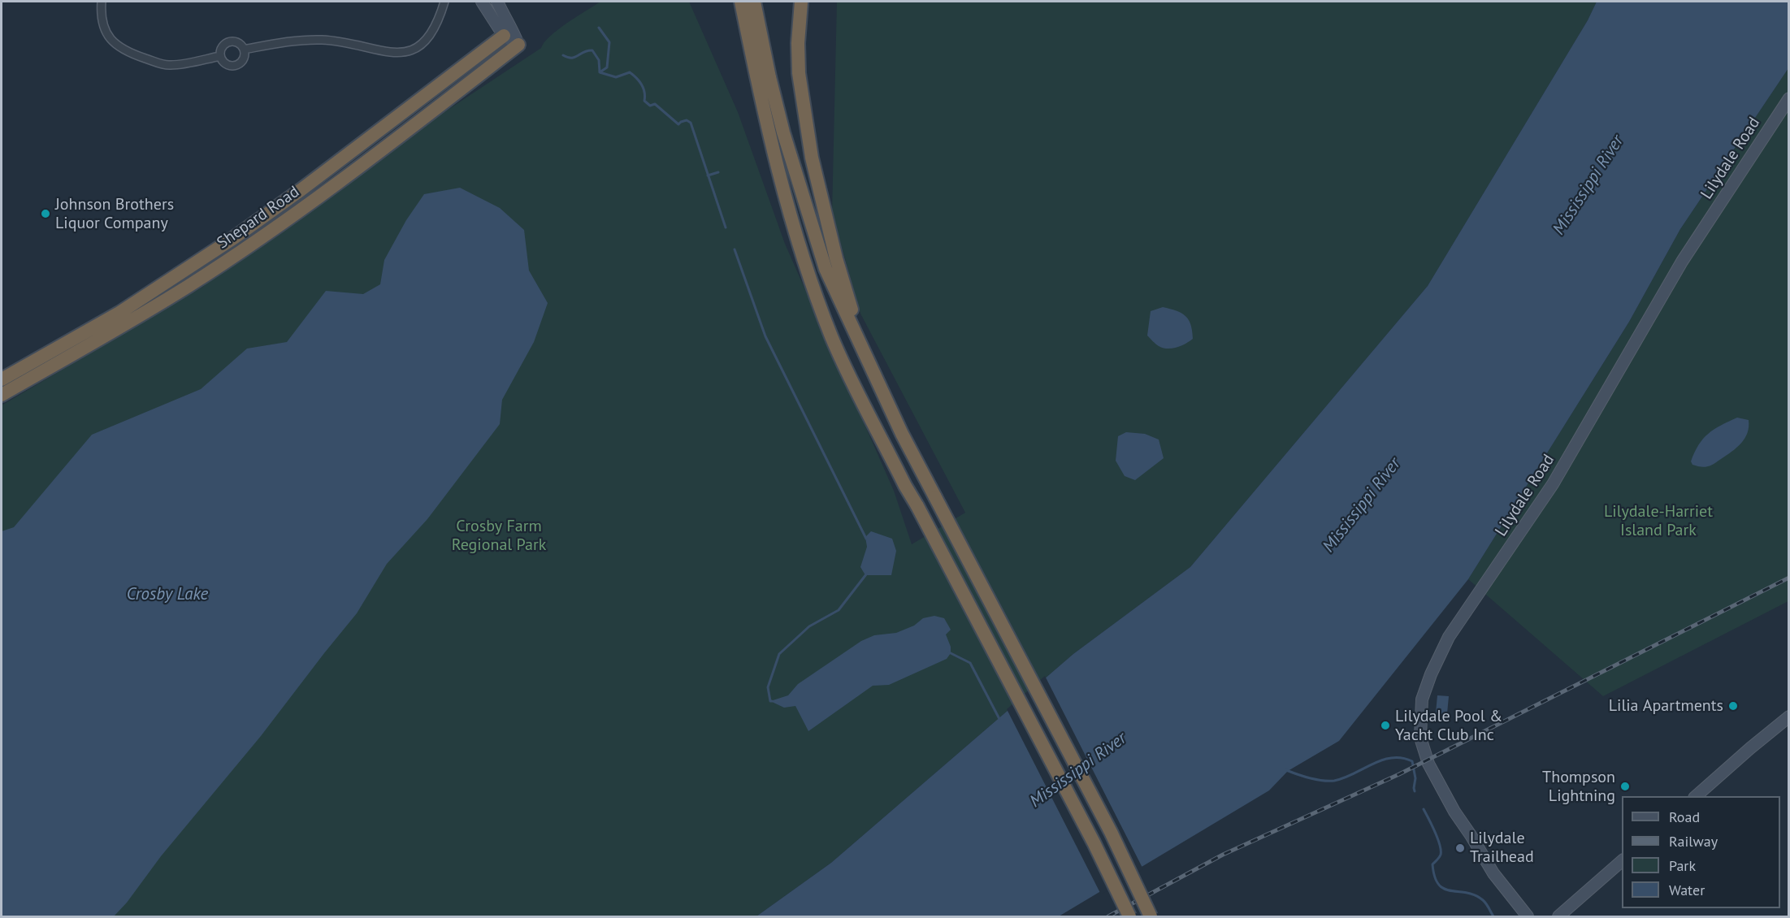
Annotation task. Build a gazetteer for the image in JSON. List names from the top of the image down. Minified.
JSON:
{"streets":{"highway":["Shepard Road"],"street":["Lilydale Road"]},"water":["Mississippi River","Crosby Lake"],"parks":["Lilydale-Harriet Island Park","Crosby Farm Regional Park"],"places":["Johnson Brothers Liquor Company","Lilia Apartments","Lilydale Pool & Yacht Club Inc","Thompson Lightning","Lilydale Trailhead"],"legend":["Road","Railway","Park","Water"]}
